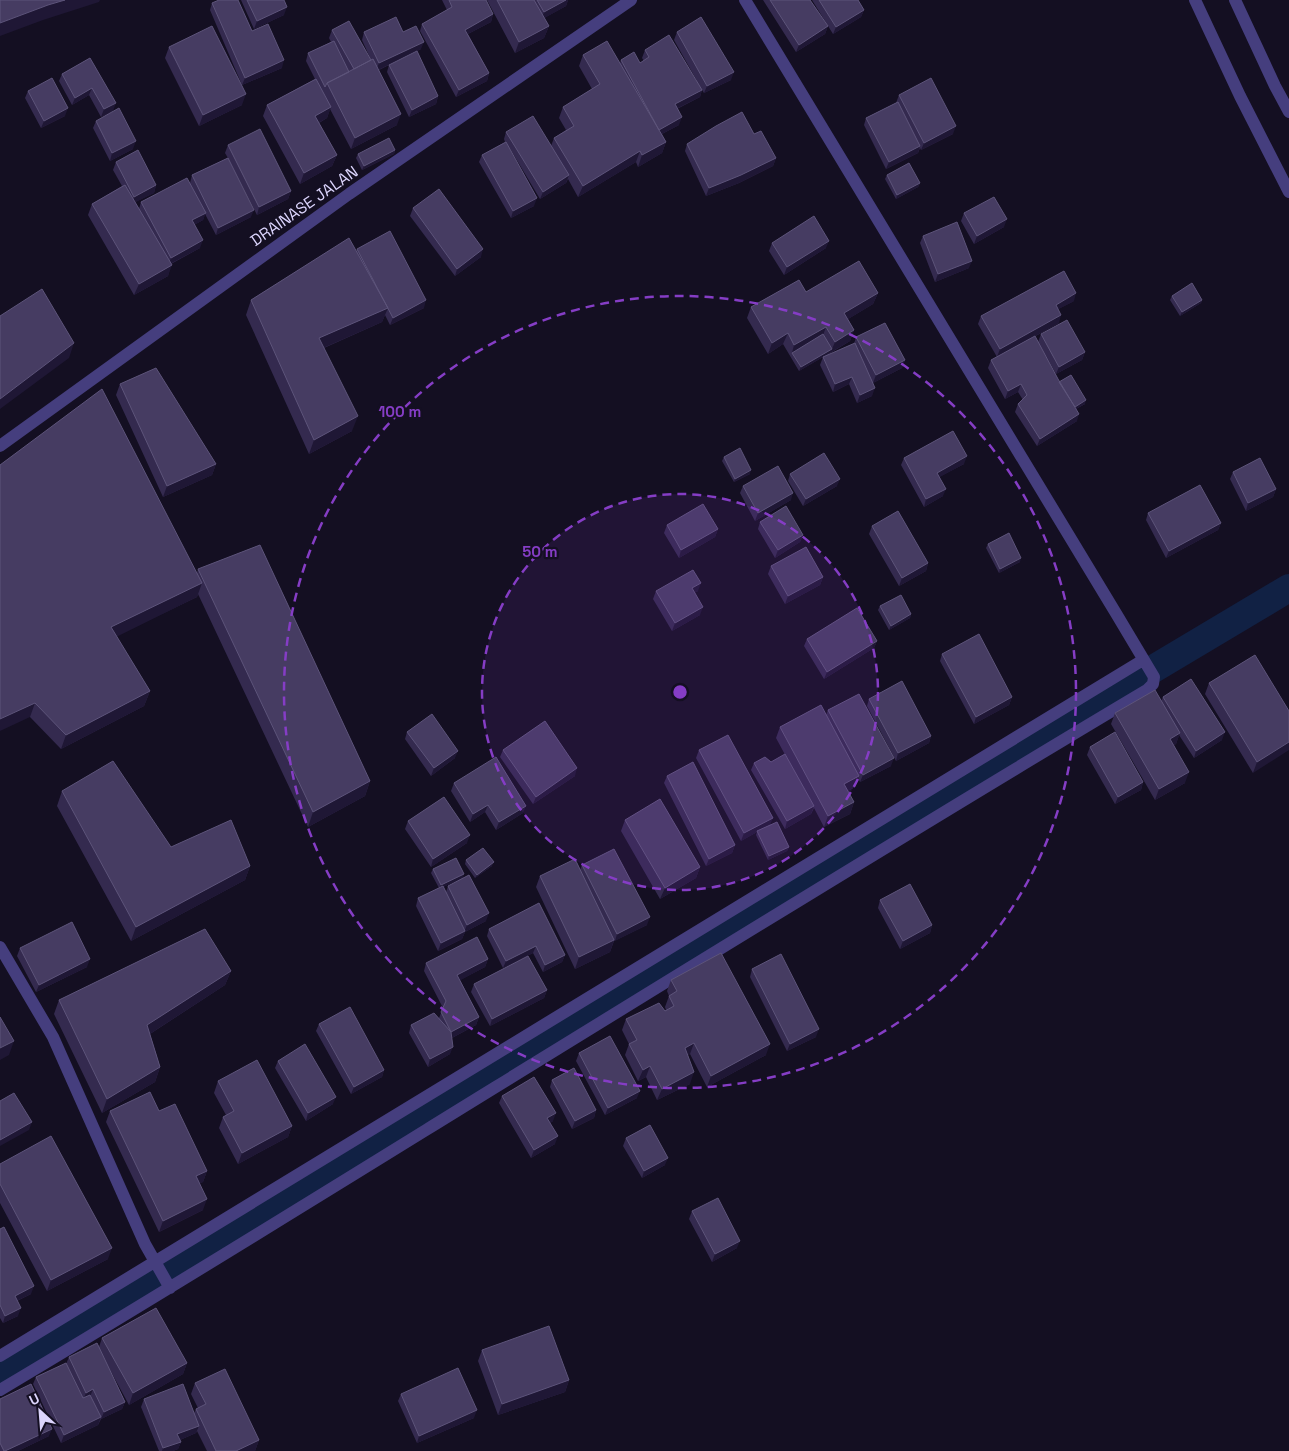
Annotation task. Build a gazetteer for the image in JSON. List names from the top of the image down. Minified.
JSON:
{"streets":{"street":["DRAINASE JALAN"]},"north":"top left","rings":["100 m","50 m"]}
